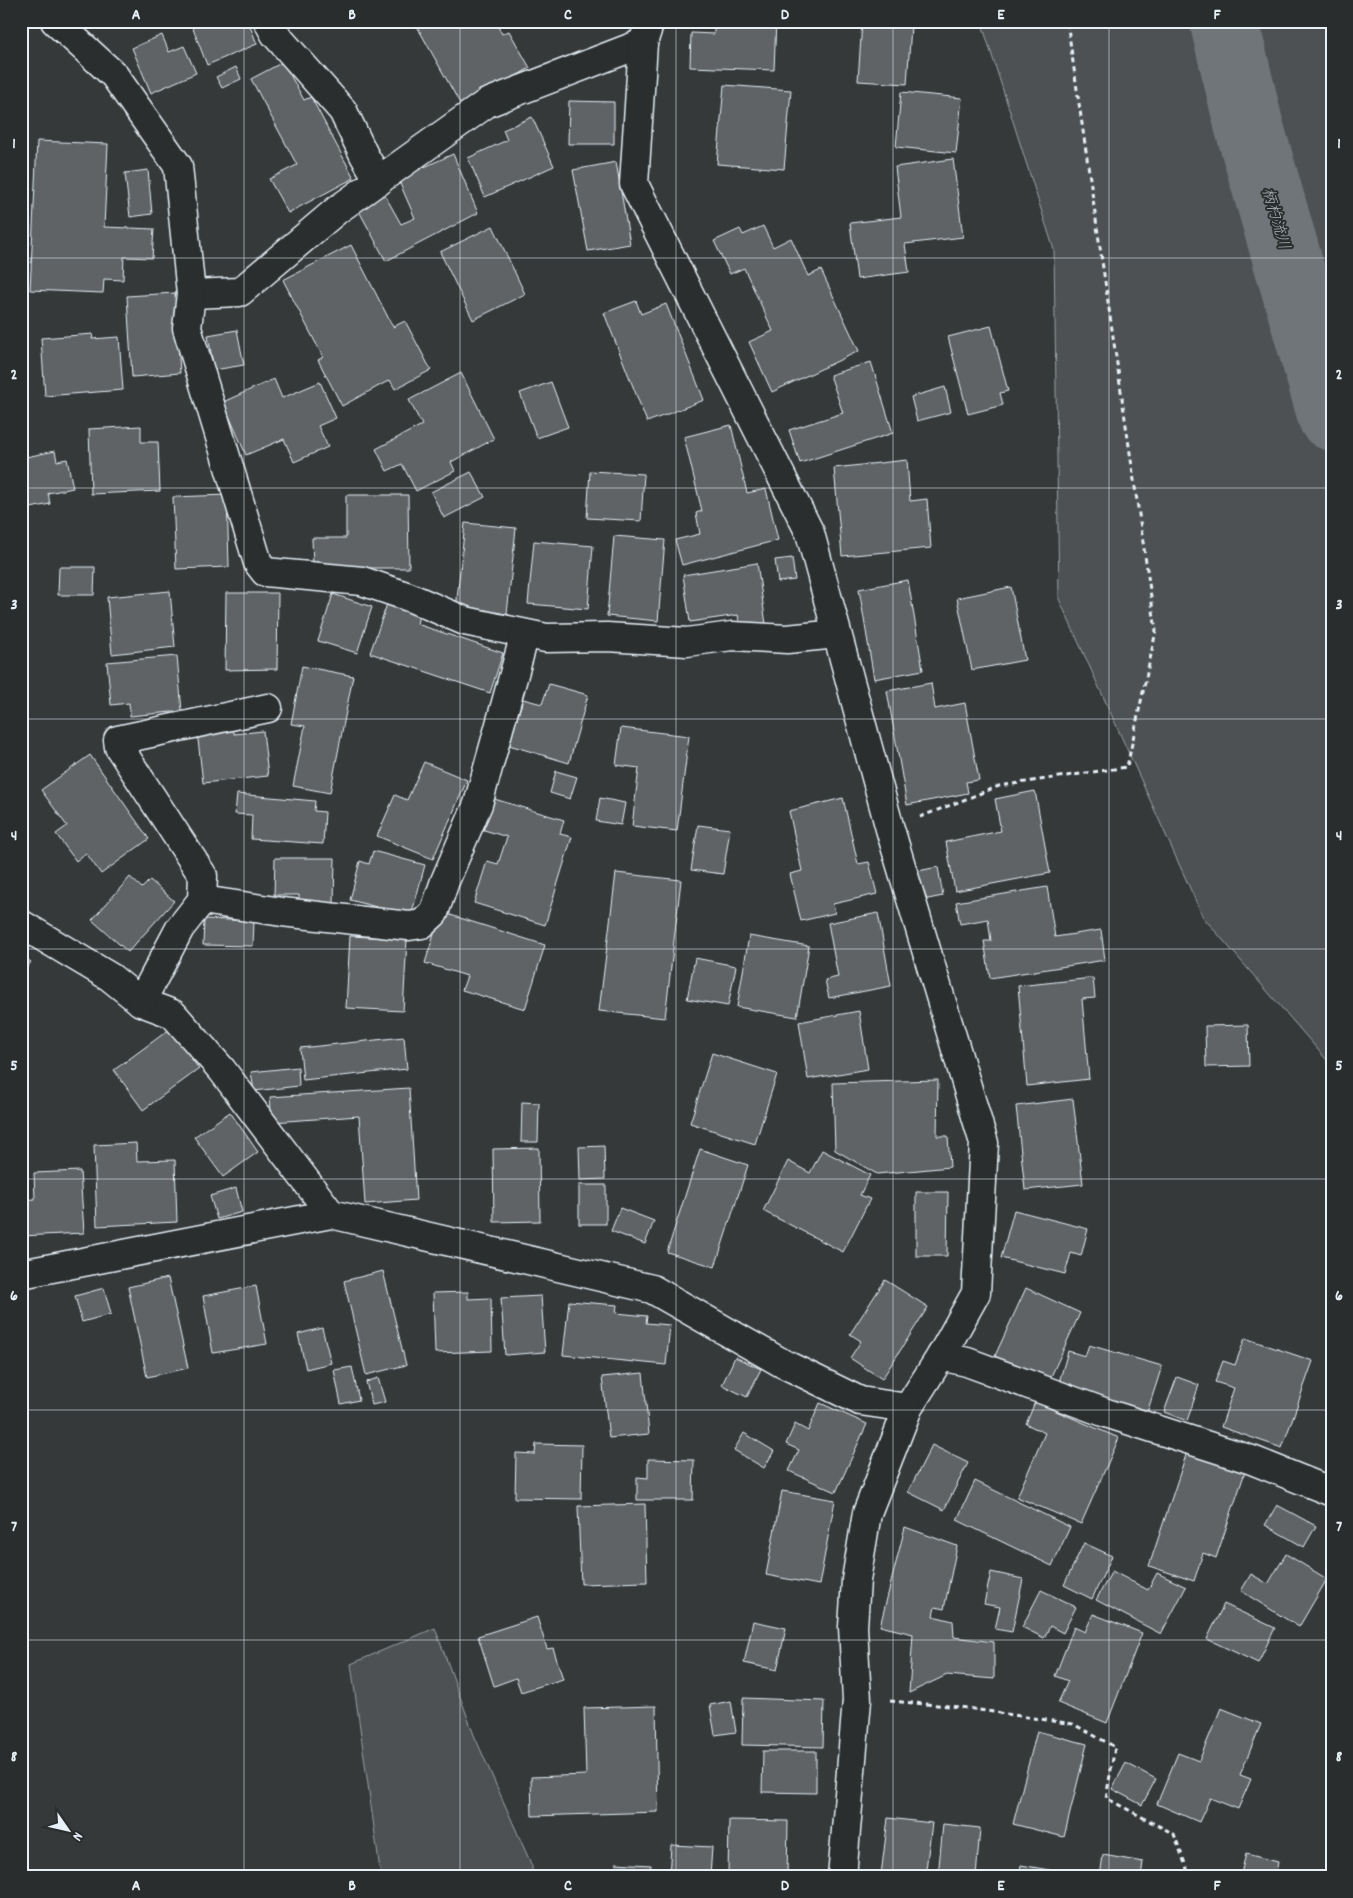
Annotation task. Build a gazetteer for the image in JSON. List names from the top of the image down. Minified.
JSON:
{"water":["柄杓流川"],"north":"bottom right","grid":{"columns":["A","B","C","D","E","F"],"rows":["1","2","3","4","5","6","7","8"]}}
